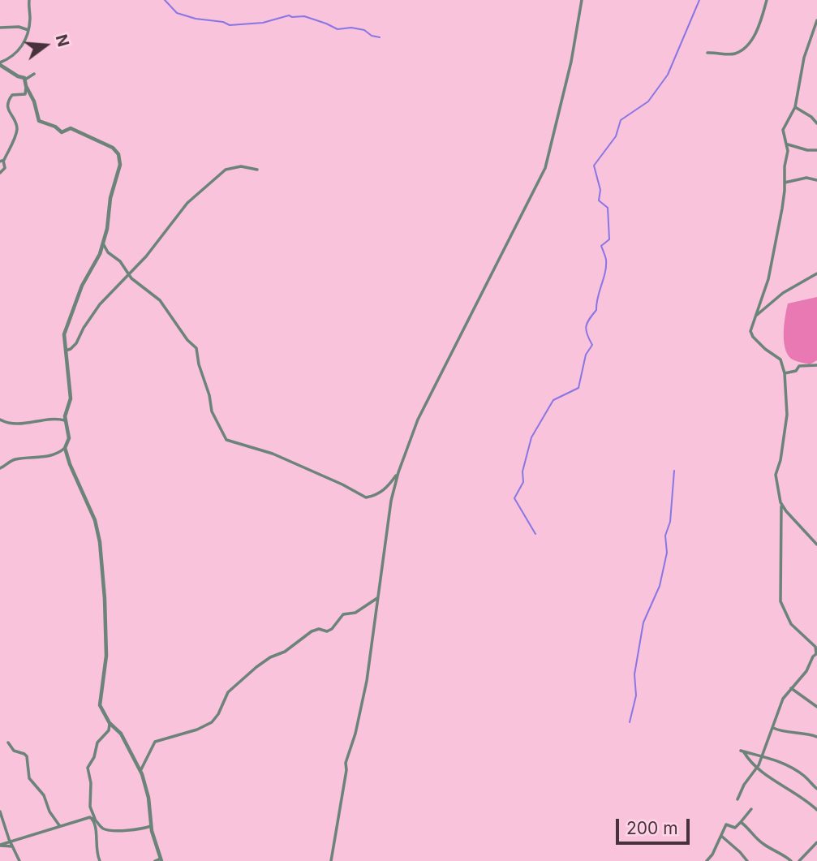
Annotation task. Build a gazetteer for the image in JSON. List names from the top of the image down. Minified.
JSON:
{"scale_bar":"200 m","north":"right"}
